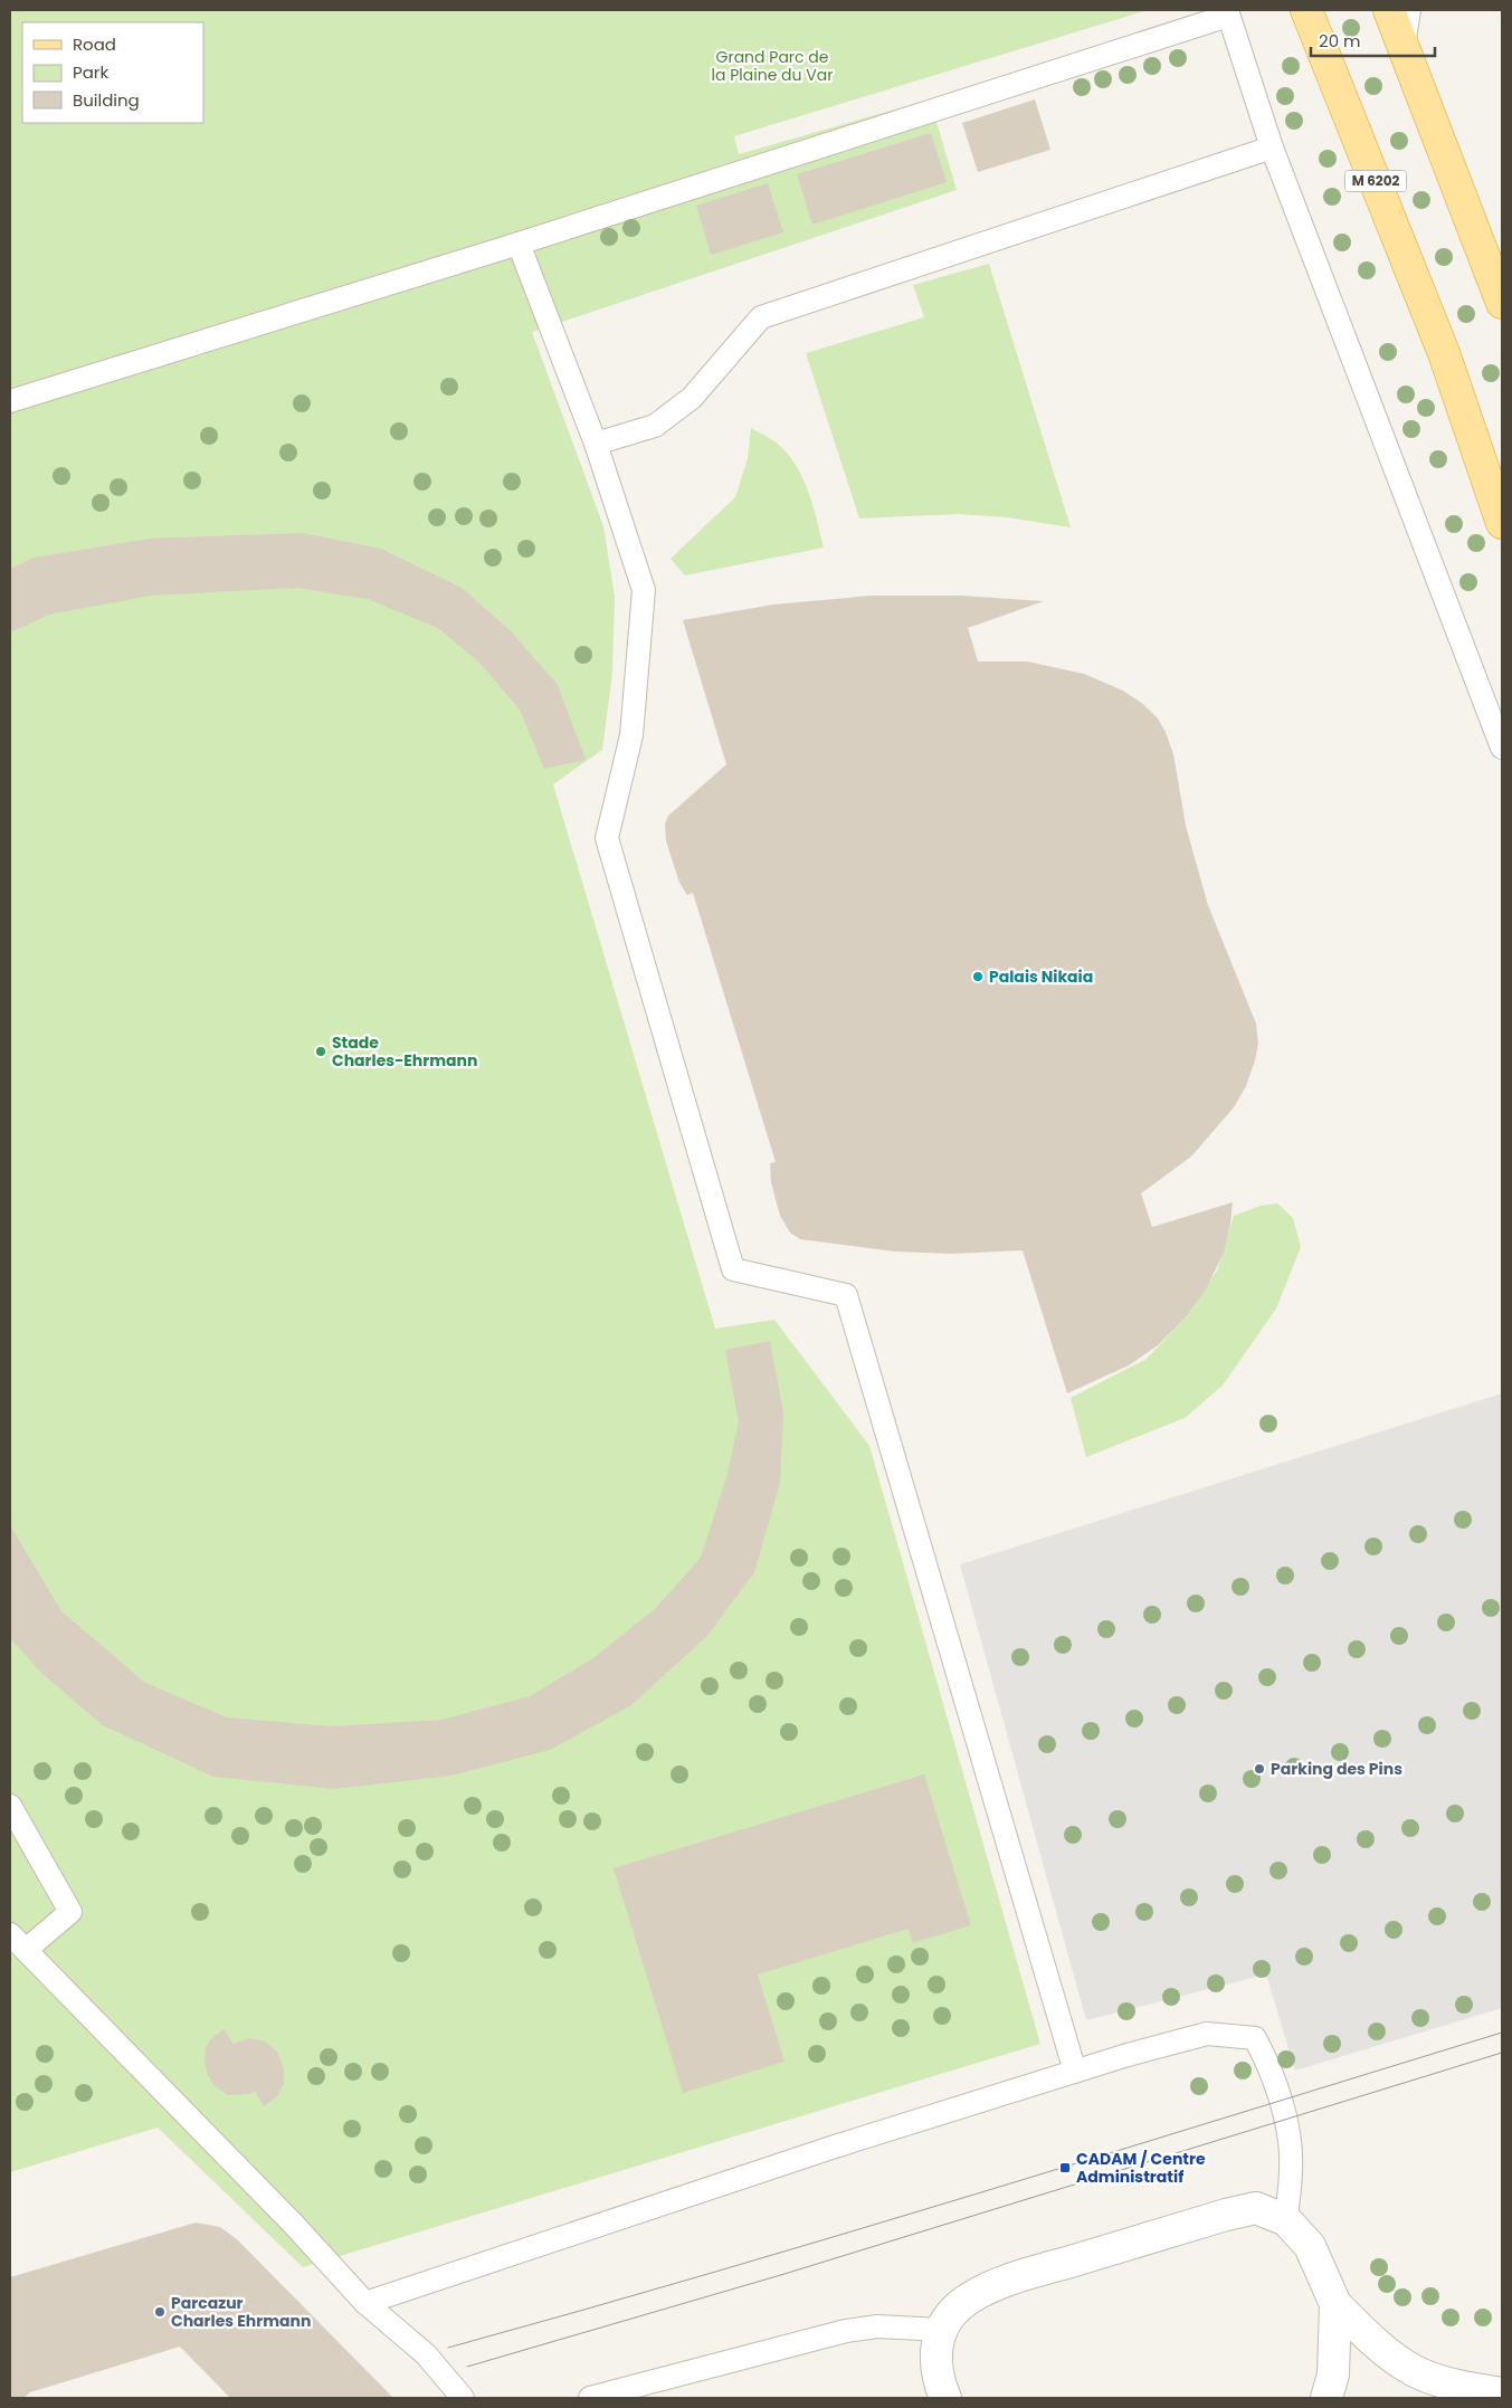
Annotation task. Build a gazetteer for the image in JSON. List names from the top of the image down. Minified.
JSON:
{"streets":{"main road":["M 6202"]},"parks":["Grand Parc de la Plaine du Var"],"places":{"other":["Palais Nikaia","Stade Charles-Ehrmann","Parking des Pins","Parcazur Charles Ehrmann"],"transit":["CADAM / Centre Administratif"]},"legend":["Road","Park","Building"],"scale_bar":"20 m"}
